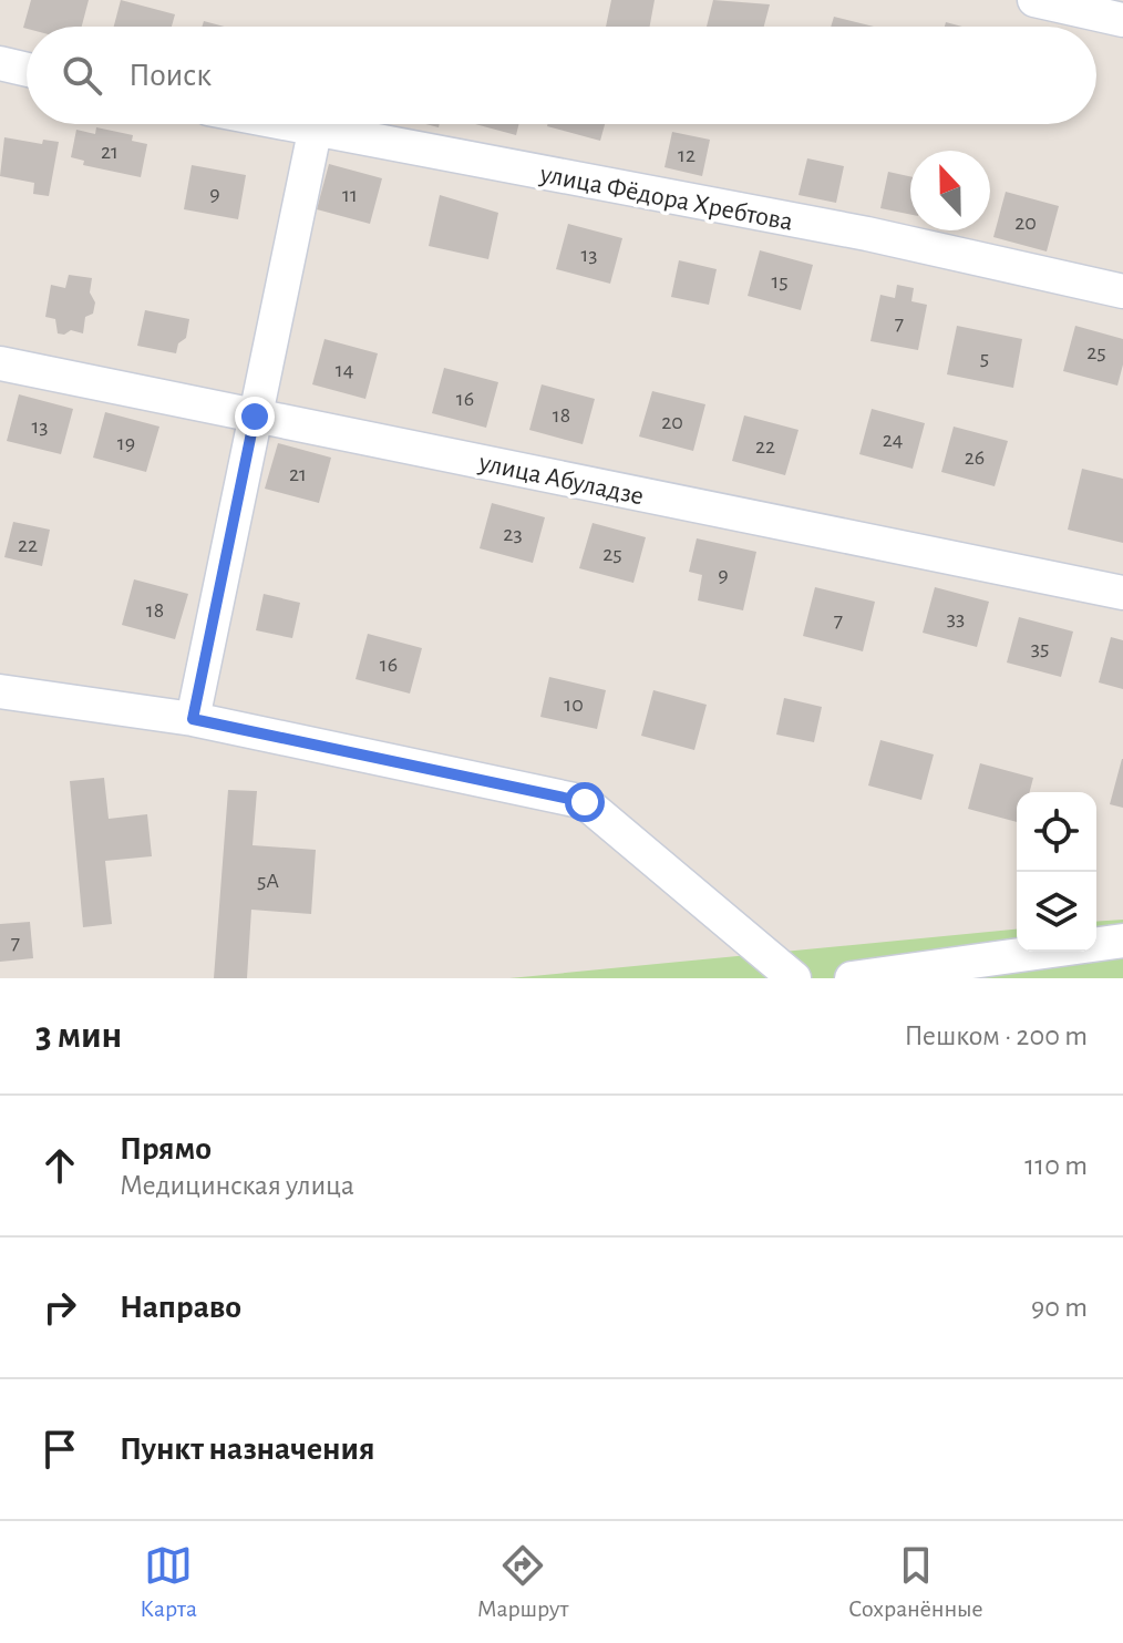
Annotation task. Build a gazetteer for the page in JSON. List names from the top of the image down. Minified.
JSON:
{"streets":{"street":["улица Фёдора Хребтова","улица Абуладзе"]},"house_numbers":["21","12","9","11","20","13","15","7","25","5","14","16","18","20","13","24","19","22","26","21","23","22","25","9","18","33","7","35","16","10","5А","7"],"north":"top","page":{"search":"Поиск","heading":["3 мин","Пешком · 200 m"],"list":[["Прямо","Медицинская улица","110 m"],["Направо","90 m"],"Пункт назначения"],"nav":["Карта","Маршрут","Сохранённые"]}}
